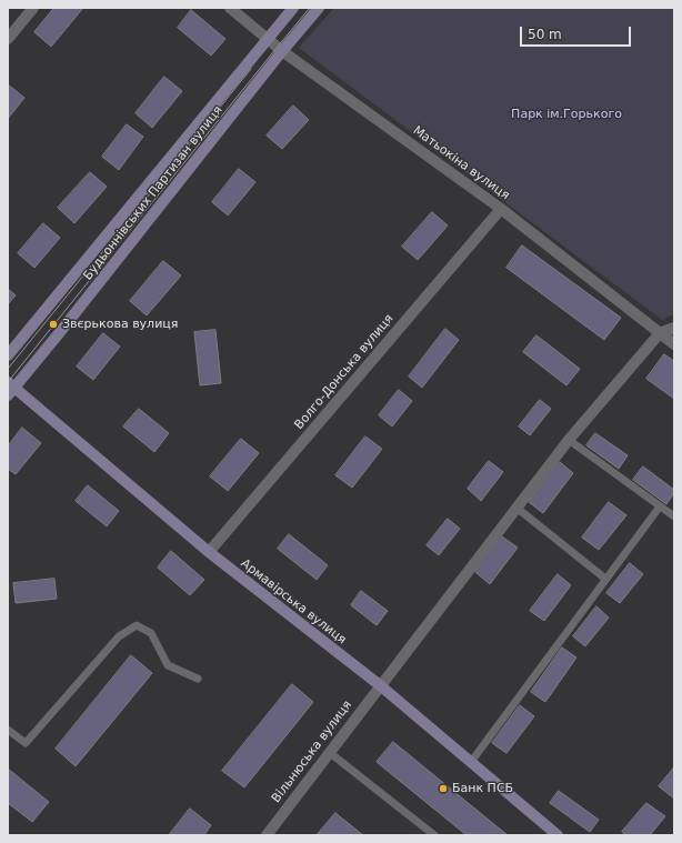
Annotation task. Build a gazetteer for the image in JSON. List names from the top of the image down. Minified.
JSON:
{"streets":{"main road":["Будьоннівських Партизан вулиця","Армавірська вулиця"],"street":["Матьокіна вулиця","Волго-Донська вулиця","Вільнюська вулиця"]},"crossings":[["Матьокіна вулиця","Будьоннівських Партизан вулиця"],["Матьокіна вулиця","Волго-Донська вулиця"],["Будьоннівських Партизан вулиця","Армавірська вулиця"],["Волго-Донська вулиця","Армавірська вулиця"],["Армавірська вулиця","Вільнюська вулиця"]],"parks":["Парк iм.Горького"],"places":["Звєрькова вулиця","Банк ПСБ"],"scale_bar":"50 m"}
